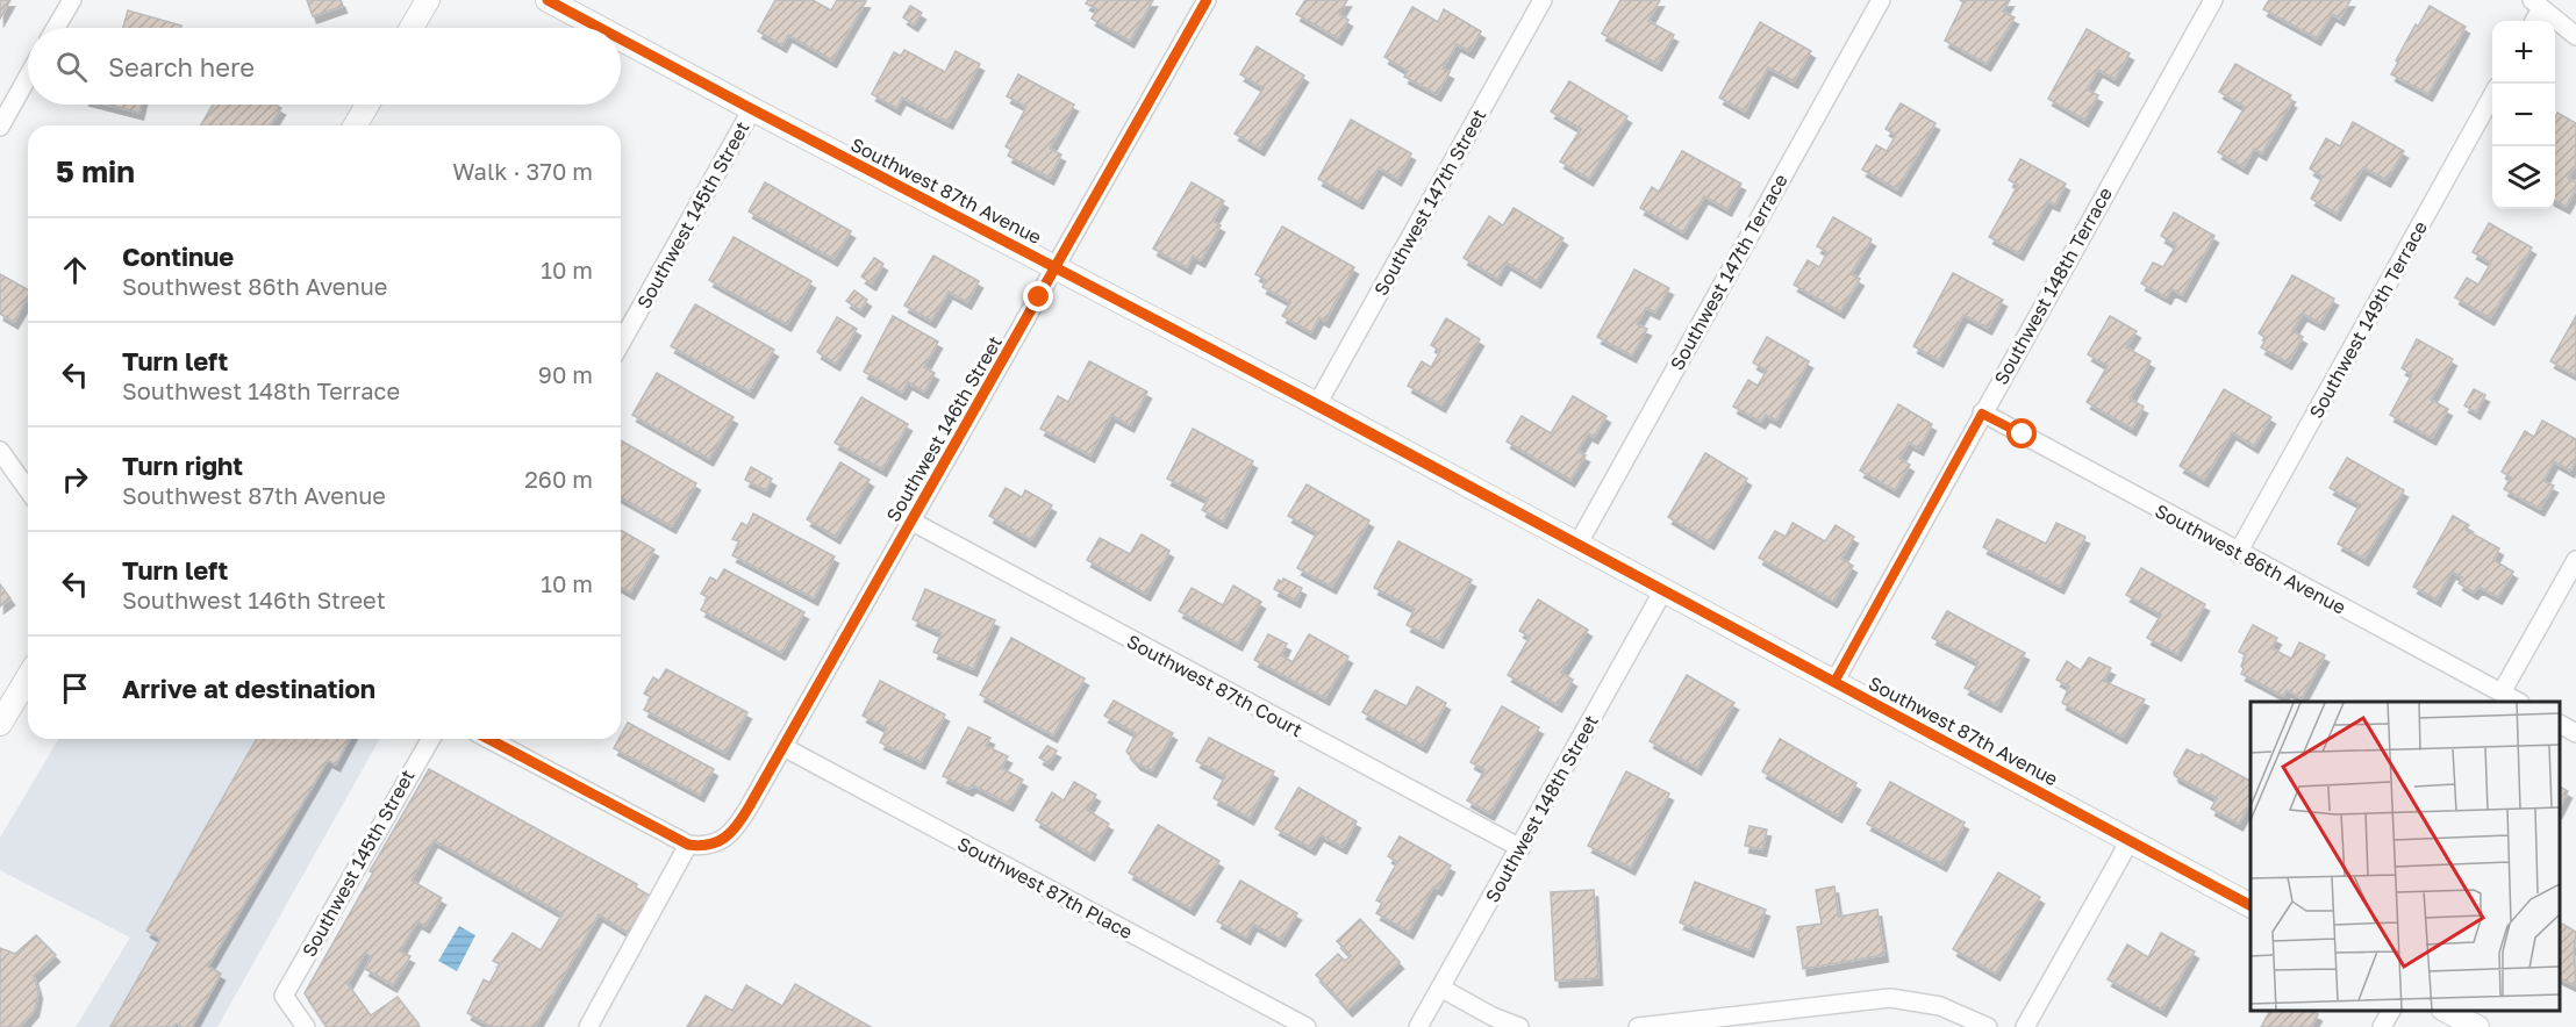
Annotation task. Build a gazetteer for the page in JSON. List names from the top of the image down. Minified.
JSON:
{"streets":{"street":["Southwest 87th Avenue","Southwest 147th Street","Southwest 145th Street","Southwest 147th Terrace","Southwest 148th Terrace","Southwest 149th Terrace","Southwest 146th Street","Southwest 86th Avenue","Southwest 87th Court","Southwest 148th Street","Southwest 87th Place"]},"crossings":[["Southwest 87th Avenue","Southwest 147th Street"],["Southwest 87th Avenue","Southwest 145th Street"],["Southwest 87th Avenue","Southwest 147th Terrace"],["Southwest 87th Avenue","Southwest 148th Terrace"],["Southwest 87th Avenue","Southwest 146th Street"],["Southwest 87th Avenue","Southwest 148th Street"],["Southwest 148th Terrace","Southwest 86th Avenue"],["Southwest 149th Terrace","Southwest 86th Avenue"],["Southwest 146th Street","Southwest 87th Court"],["Southwest 146th Street","Southwest 87th Place"],["Southwest 87th Court","Southwest 148th Street"]],"page":{"map_buttons":["+","−"],"search":"Search here","heading":["5 min","Walk · 370 m"],"list":[["Continue","Southwest 86th Avenue","10 m"],["Turn left","Southwest 148th Terrace","90 m"],["Turn right","Southwest 87th Avenue","260 m"],["Turn left","Southwest 146th Street","10 m"],"Arrive at destination"]}}
